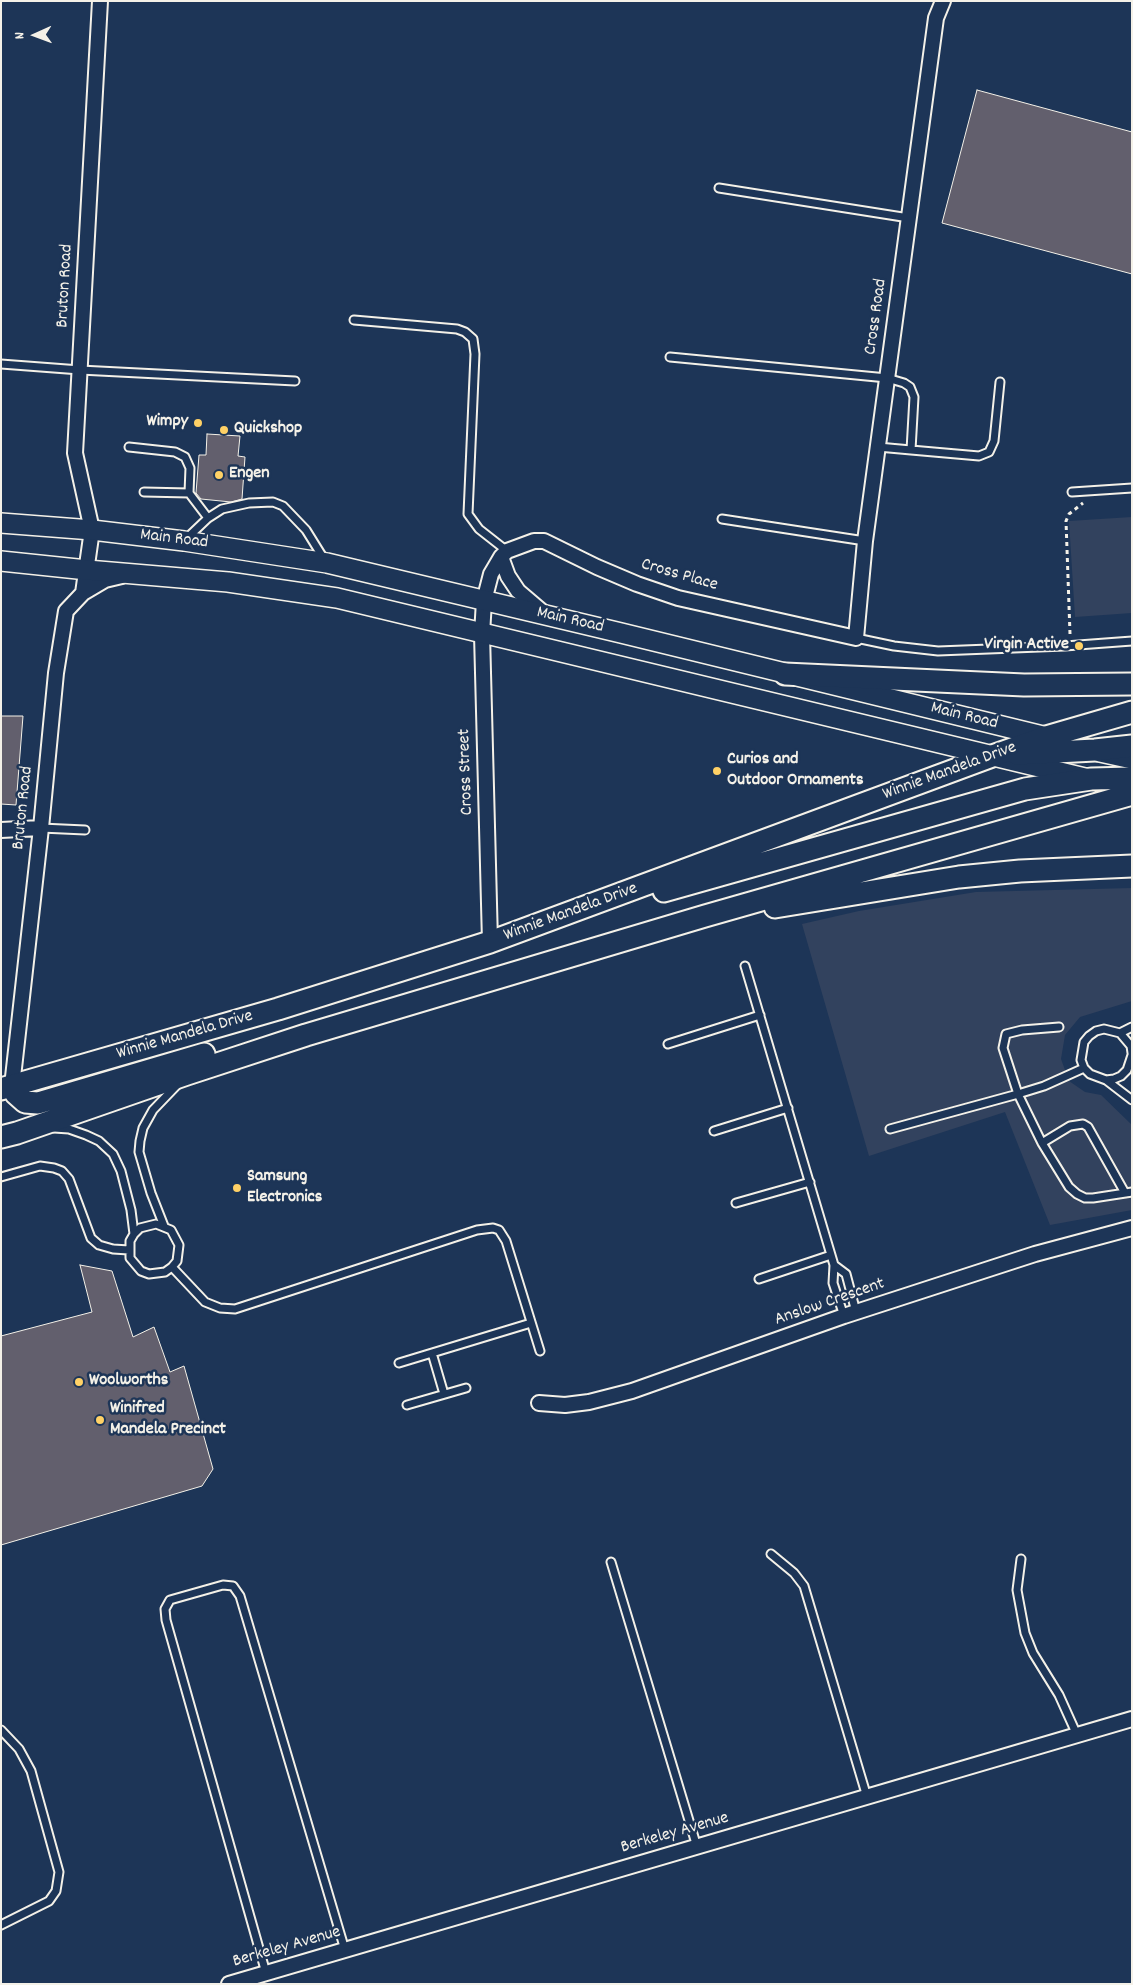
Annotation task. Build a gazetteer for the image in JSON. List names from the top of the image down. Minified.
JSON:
{"streets":{"main road":["Main Road","Winnie Mandela Drive"],"street":["Bruton Road","Cross Road","Cross Place","Cross Street","Anslow Crescent","Berkeley Avenue"]},"crossings":[["Bruton Road","Main Road"],["Bruton Road","Winnie Mandela Drive"],["Cross Road","Cross Place"],["Main Road","Cross Street"],["Main Road","Winnie Mandela Drive"],["Cross Street","Winnie Mandela Drive"]],"places":["Wimpy","Quickshop","Engen","Virgin Active","Curios and Outdoor Ornaments","Samsung Electronics","Woolworths","Winifred Mandela Precinct"],"north":"left"}
